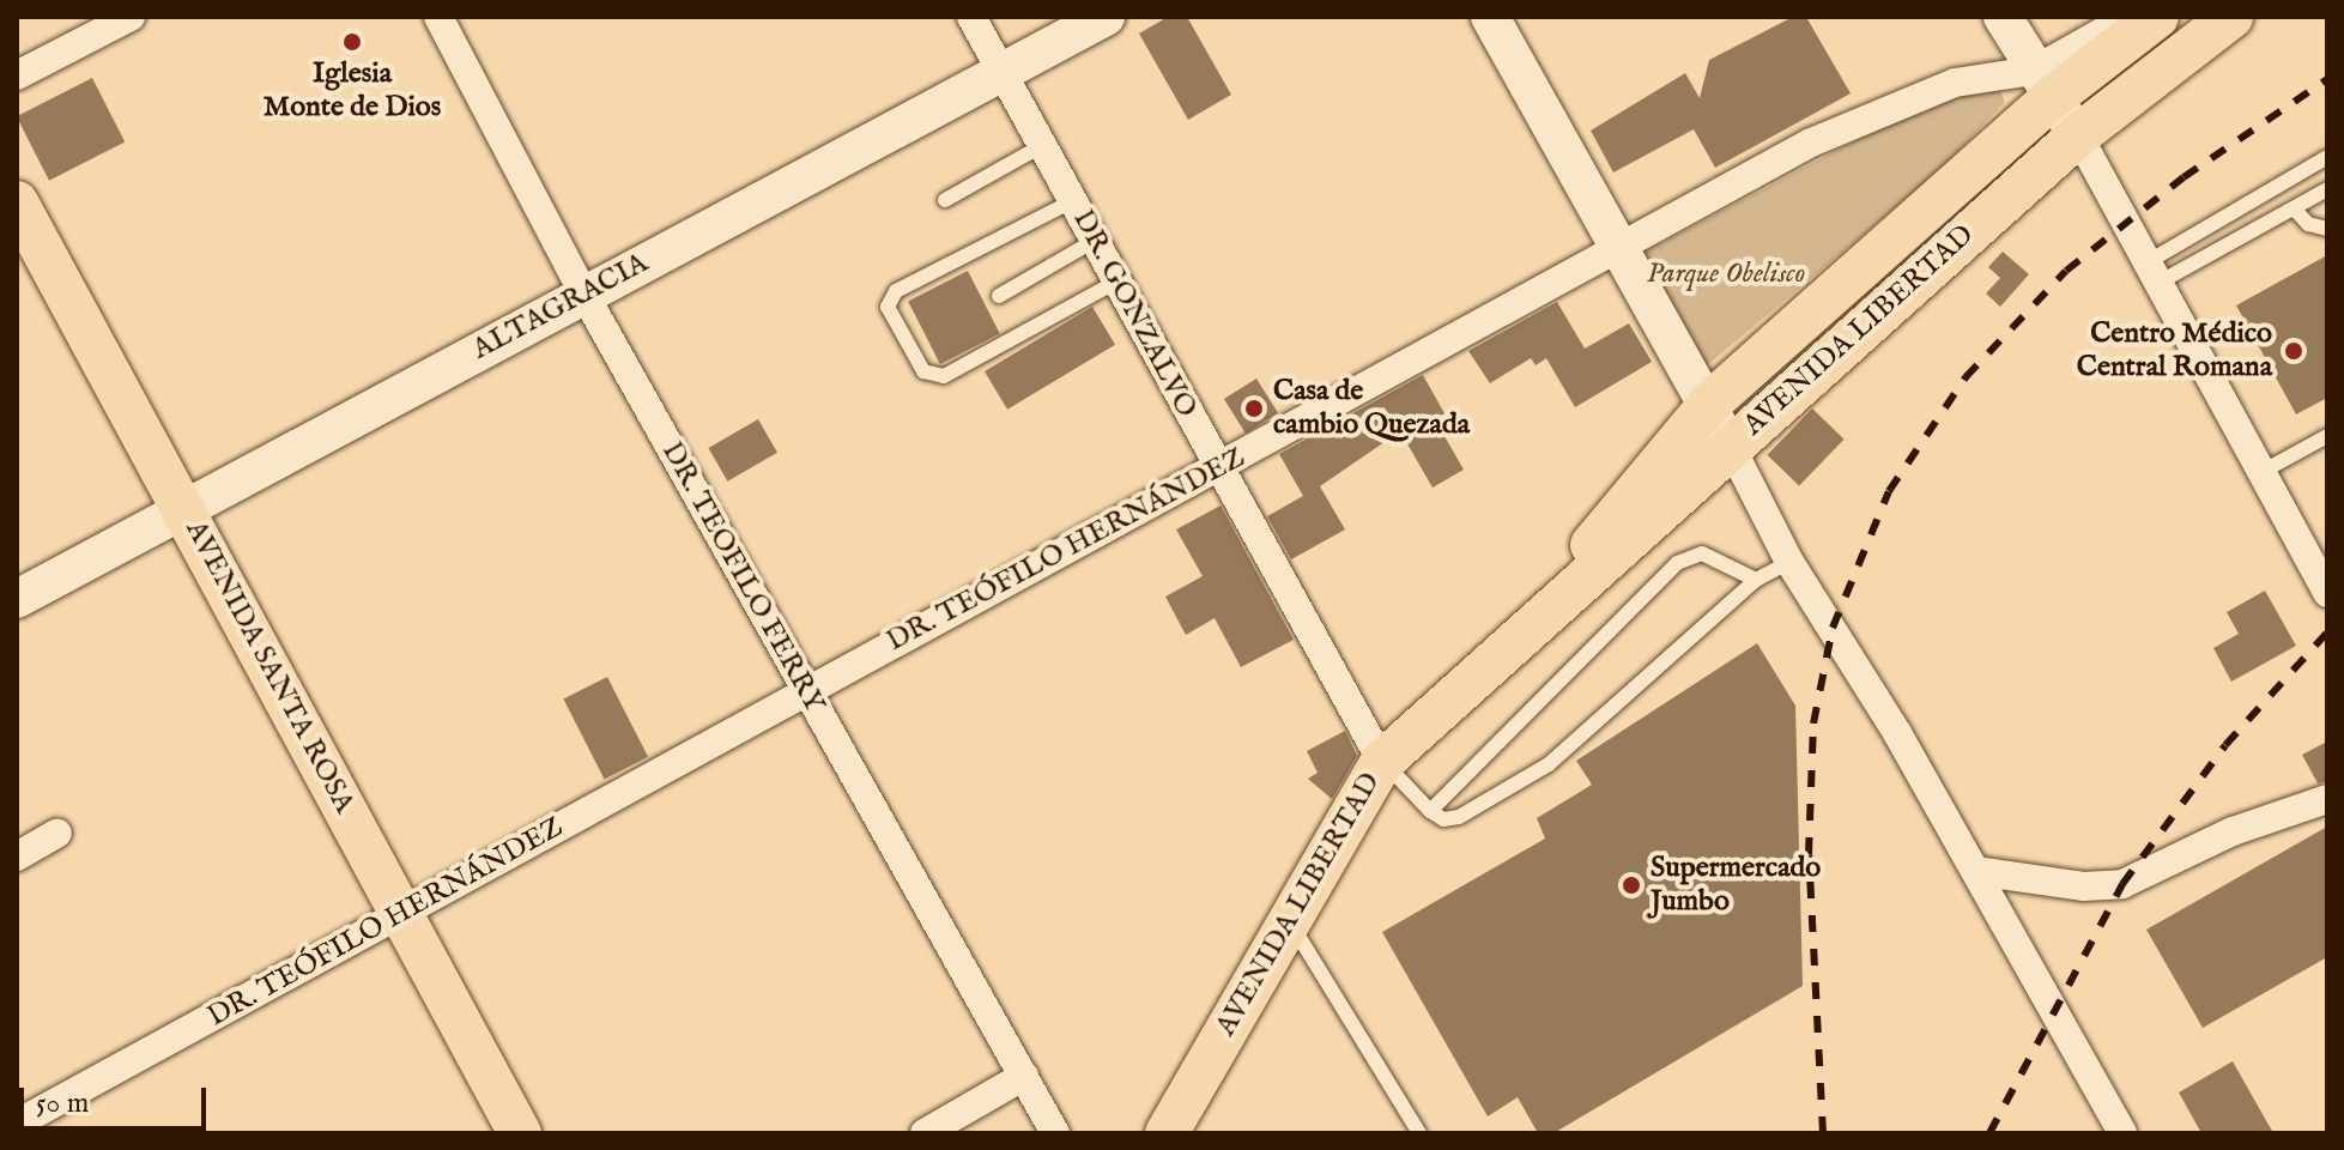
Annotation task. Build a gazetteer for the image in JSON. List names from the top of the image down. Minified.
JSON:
{"streets":{"main road":["AVENIDA LIBERTAD","AVENIDA SANTA ROSA"],"street":["ALTAGRACIA","DR. GONZALVO","DR. TEÓFILO HERNÁNDEZ","DR. TEOFILO FERRY"]},"crossings":[["ALTAGRACIA","DR. GONZALVO"],["ALTAGRACIA","DR. TEOFILO FERRY"],["ALTAGRACIA","AVENIDA SANTA ROSA"],["DR. GONZALVO","AVENIDA LIBERTAD"],["DR. GONZALVO","DR. TEÓFILO HERNÁNDEZ"],["AVENIDA LIBERTAD","DR. TEÓFILO HERNÁNDEZ"],["DR. TEÓFILO HERNÁNDEZ","DR. TEOFILO FERRY"],["DR. TEÓFILO HERNÁNDEZ","AVENIDA SANTA ROSA"]],"parks":["Parque Obelisco"],"places":["Iglesia Monte de Dios","Centro Médico Central Romana","Casa de cambio Quezada","Supermercado Jumbo"],"scale_bar":"50 m"}
